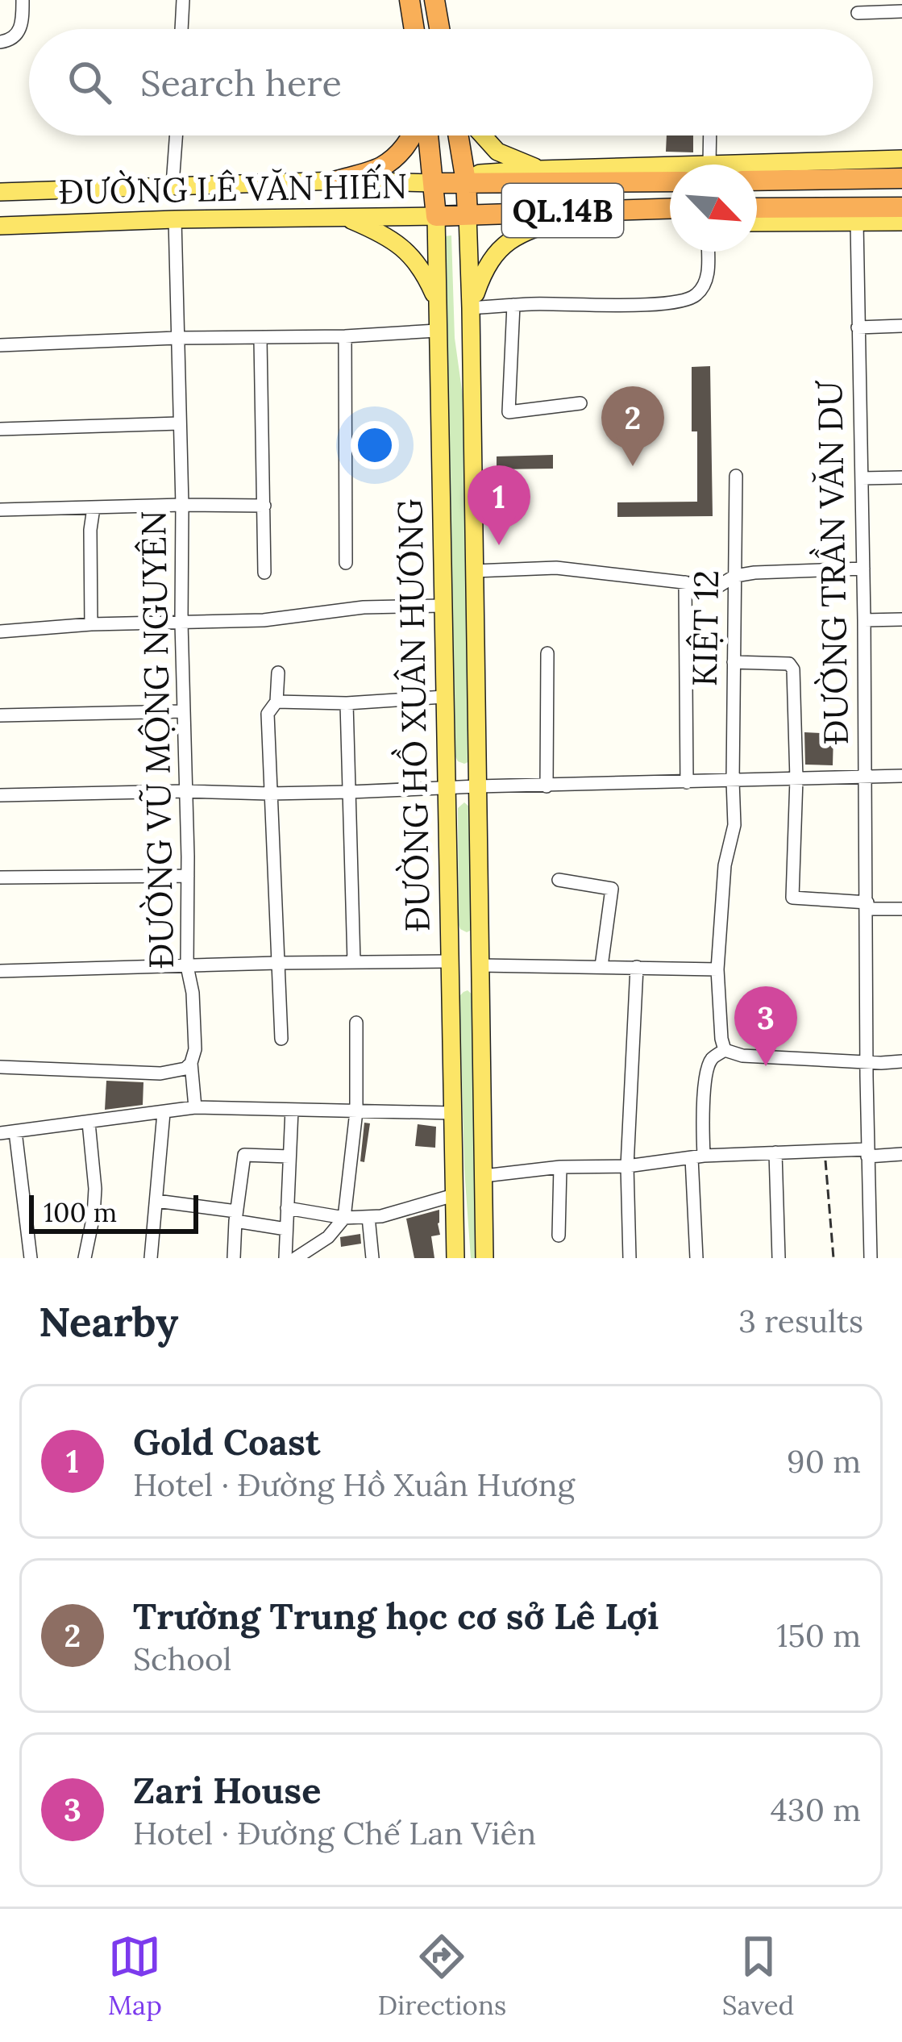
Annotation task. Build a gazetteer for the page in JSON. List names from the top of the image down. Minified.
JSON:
{"streets":{"highway":["ĐƯỜNG LÊ VĂN HIẾN","QL.14B","ĐƯỜNG HỒ XUÂN HƯƠNG"],"street":["ĐƯỜNG TRẦN VĂN DƯ","KIỆT 12","ĐƯỜNG VŨ MỘNG NGUYÊN"]},"crossings":[["ĐƯỜNG LÊ VĂN HIẾN","QL.14B"],["ĐƯỜNG LÊ VĂN HIẾN","ĐƯỜNG HỒ XUÂN HƯƠNG"],["ĐƯỜNG LÊ VĂN HIẾN","ĐƯỜNG VŨ MỘNG NGUYÊN"],["QL.14B","ĐƯỜNG HỒ XUÂN HƯƠNG"]],"scale_bar":"100 m","north":"bottom right","page":{"search":"Search here","pins":["2","1","3"],"scale":"100 m","heading":["Nearby","3 results"],"list":[{"mark":"1","name":"Gold Coast","note":"Hotel · Đường Hồ Xuân Hương","value":"90 m"},{"mark":"2","name":"Trường Trung học cơ sở Lê Lợi","note":"School","value":"150 m"},{"mark":"3","name":"Zari House","note":"Hotel · Đường Chế Lan Viên","value":"430 m"}],"nav":["Map","Directions","Saved"]}}
